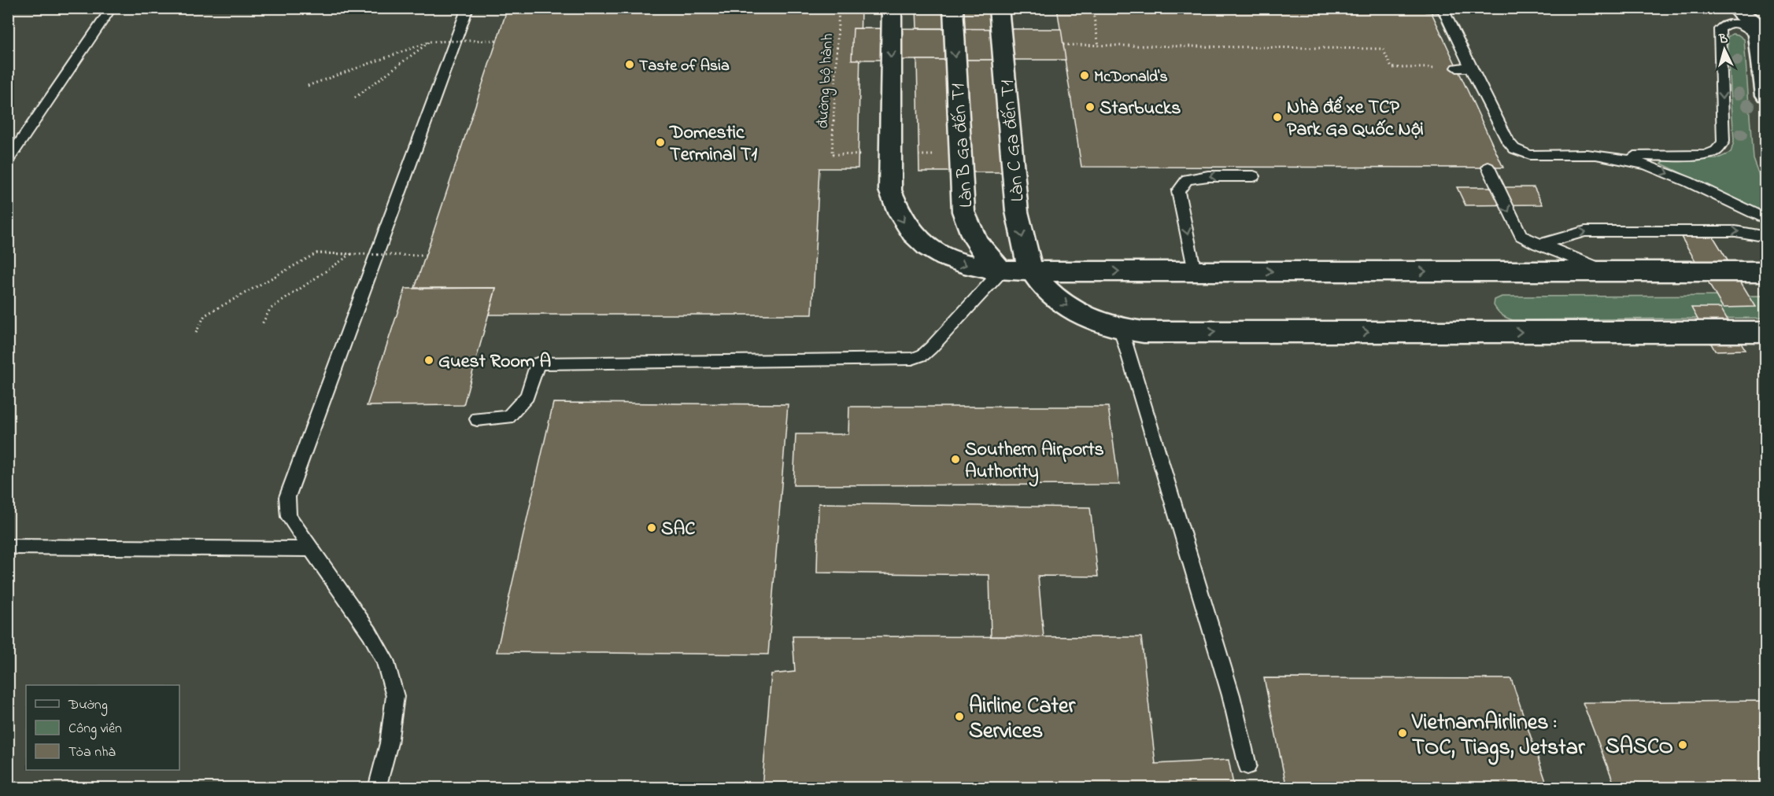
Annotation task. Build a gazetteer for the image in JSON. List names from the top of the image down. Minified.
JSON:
{"streets":{"street":["Làn C Ga đến T1","Làn B Ga đến T1"],"path":["đường bộ hành"]},"one_way":["Làn C Ga đến T1","Làn B Ga đến T1"],"places":["Taste of Asia","McDonald's","Starbucks","Nhà để xe TCP Park Ga Quốc Nội","Domestic Terminal T1","Guest Room A","Southern Airports Authority","SAC","Airline Cater Services","VietnamAirlines : TOC, Tiags, Jetstar","SASCO"],"legend":["Đường","Công viên","Tòa nhà"],"north":"top"}
